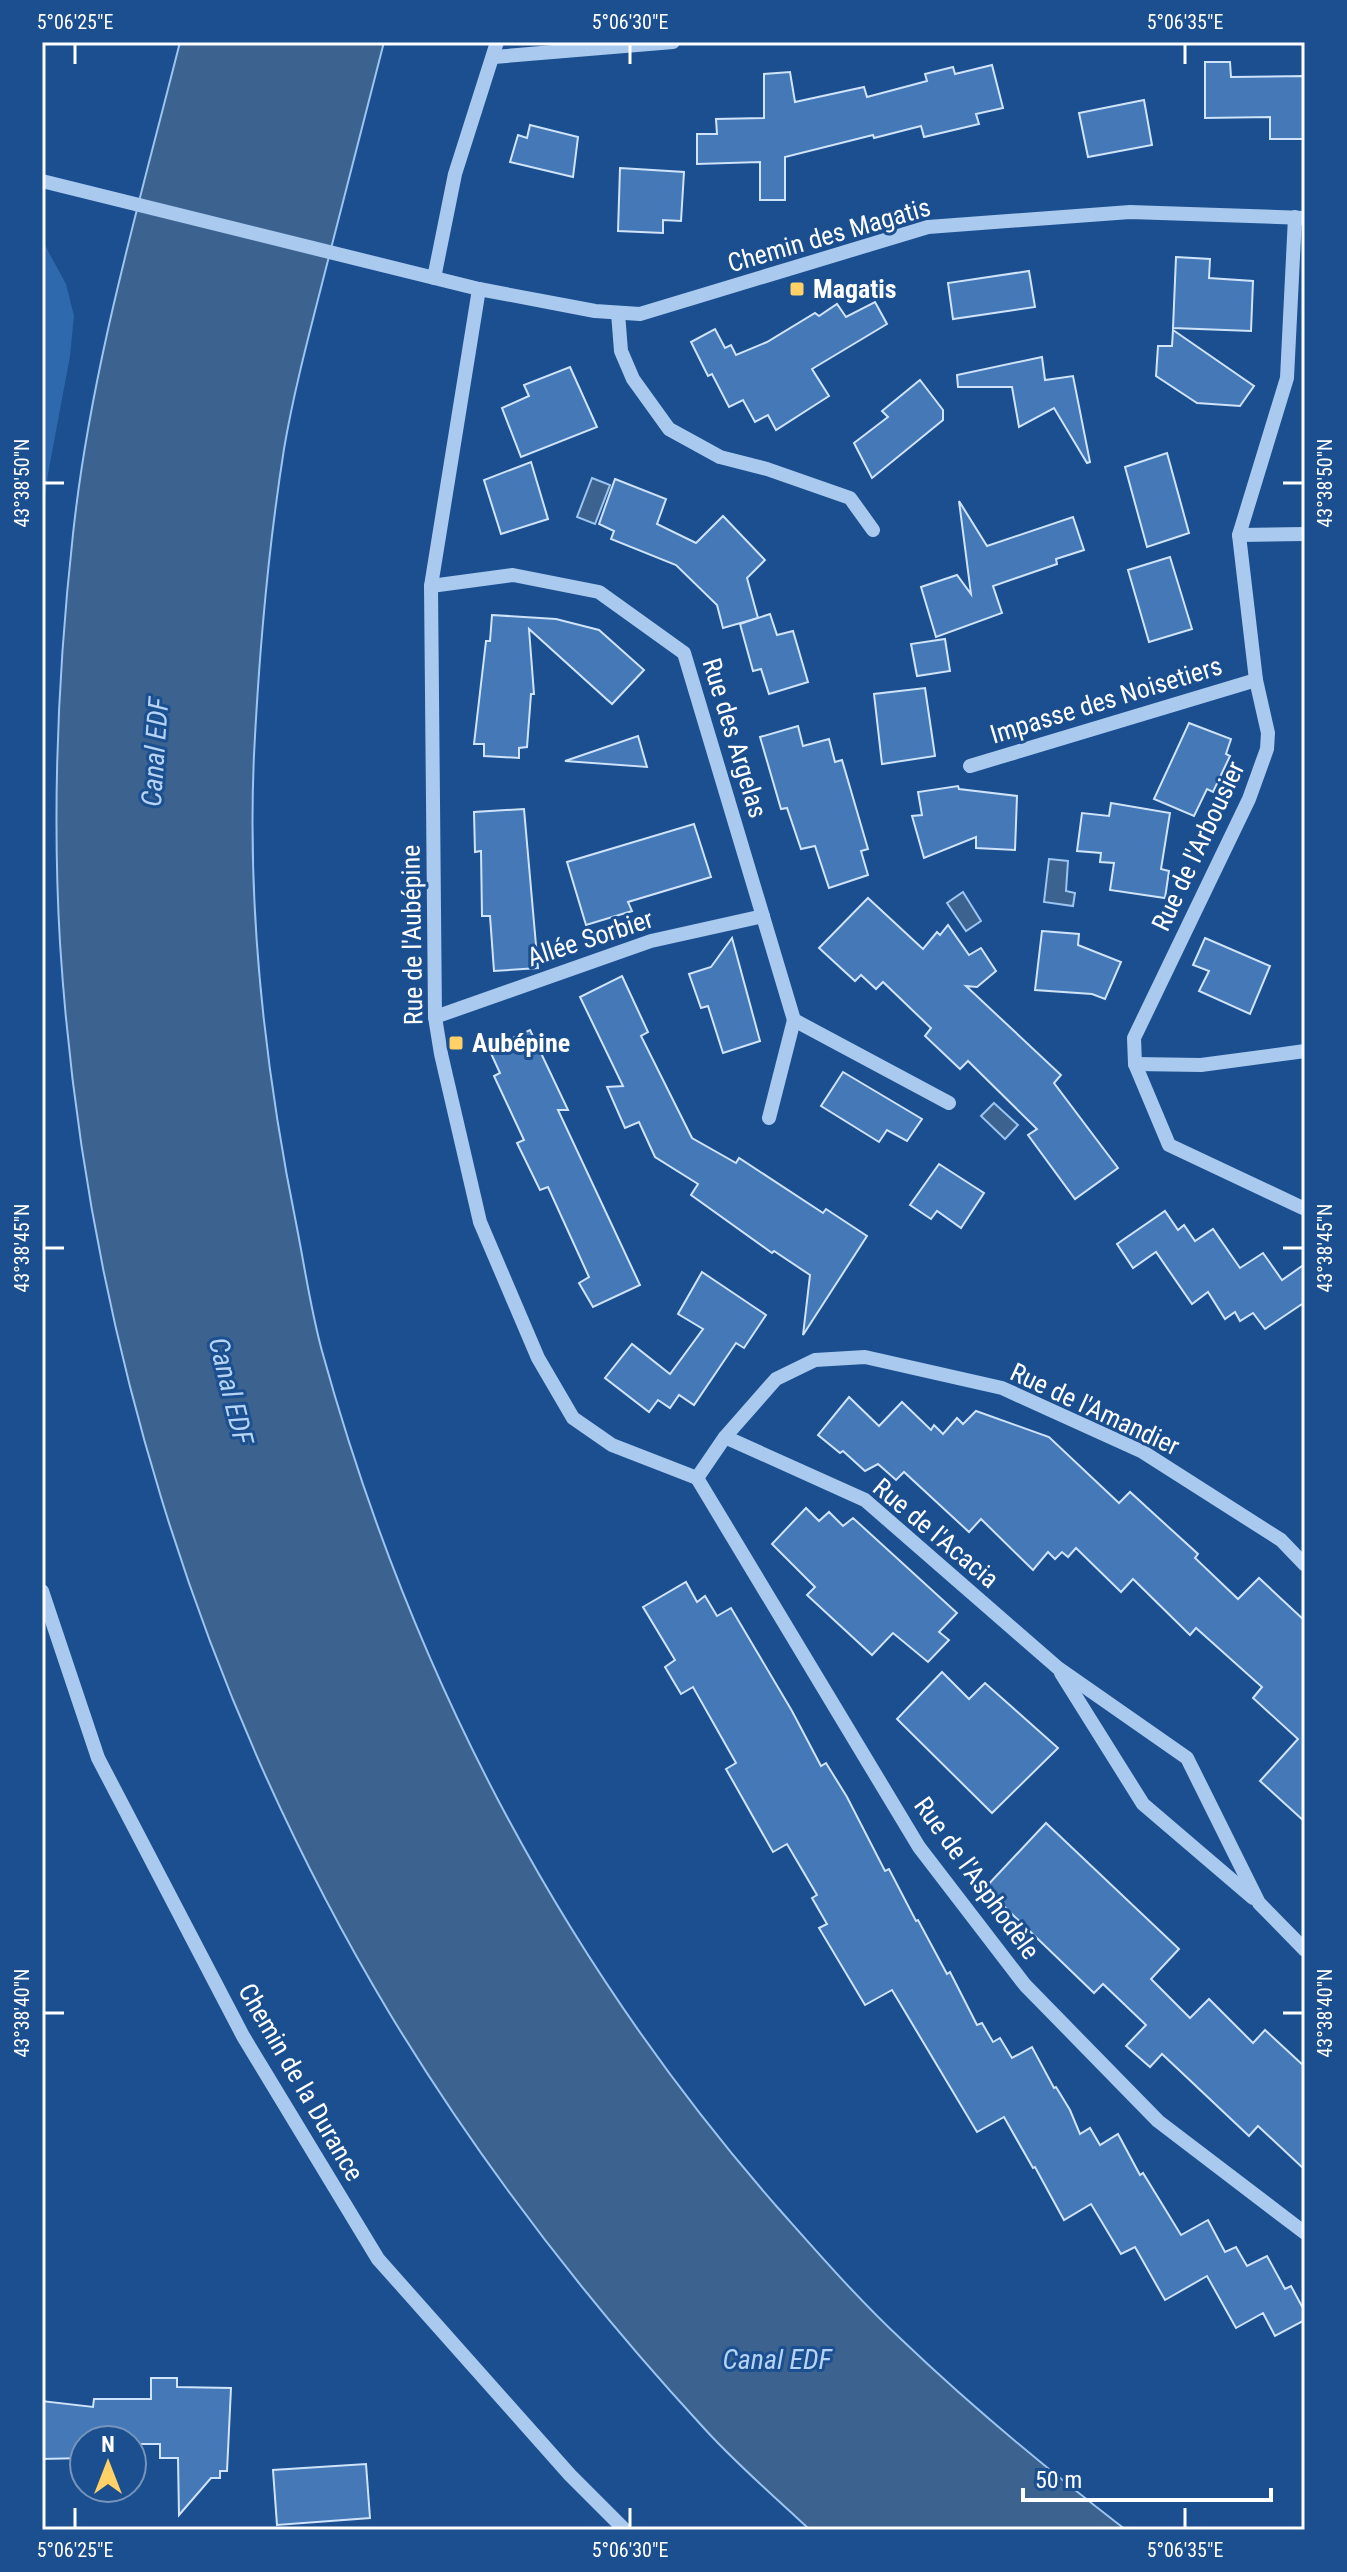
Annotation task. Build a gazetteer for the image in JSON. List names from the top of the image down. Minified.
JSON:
{"streets":{"street":["Chemin des Magatis","Impasse des Noisetiers","Rue des Argelas","Rue de l'Arbousier","Rue de l'Aubépine","Allée Sorbier","Rue de l'Amandier","Rue de l'Acacia","Rue de l'Asphodèle","Chemin de la Durance"]},"crossings":[["Chemin des Magatis","Rue de l'Arbousier"],["Chemin des Magatis","Rue de l'Aubépine"],["Impasse des Noisetiers","Rue de l'Arbousier"],["Rue des Argelas","Rue de l'Aubépine"],["Rue des Argelas","Allée Sorbier"],["Rue de l'Aubépine","Allée Sorbier"],["Rue de l'Aubépine","Rue de l'Amandier"],["Rue de l'Aubépine","Rue de l'Asphodèle"],["Rue de l'Amandier","Rue de l'Acacia"],["Rue de l'Amandier","Rue de l'Asphodèle"]],"water":["Canal EDF"],"places":{"transit":["Magatis","Aubépine"]},"scale_bar":"50 m","north":"top","coordinates":["5°06'25\"E","5°06'30\"E","5°06'35\"E","43°38'50\"N","43°38'45\"N","43°38'40\"N"]}
